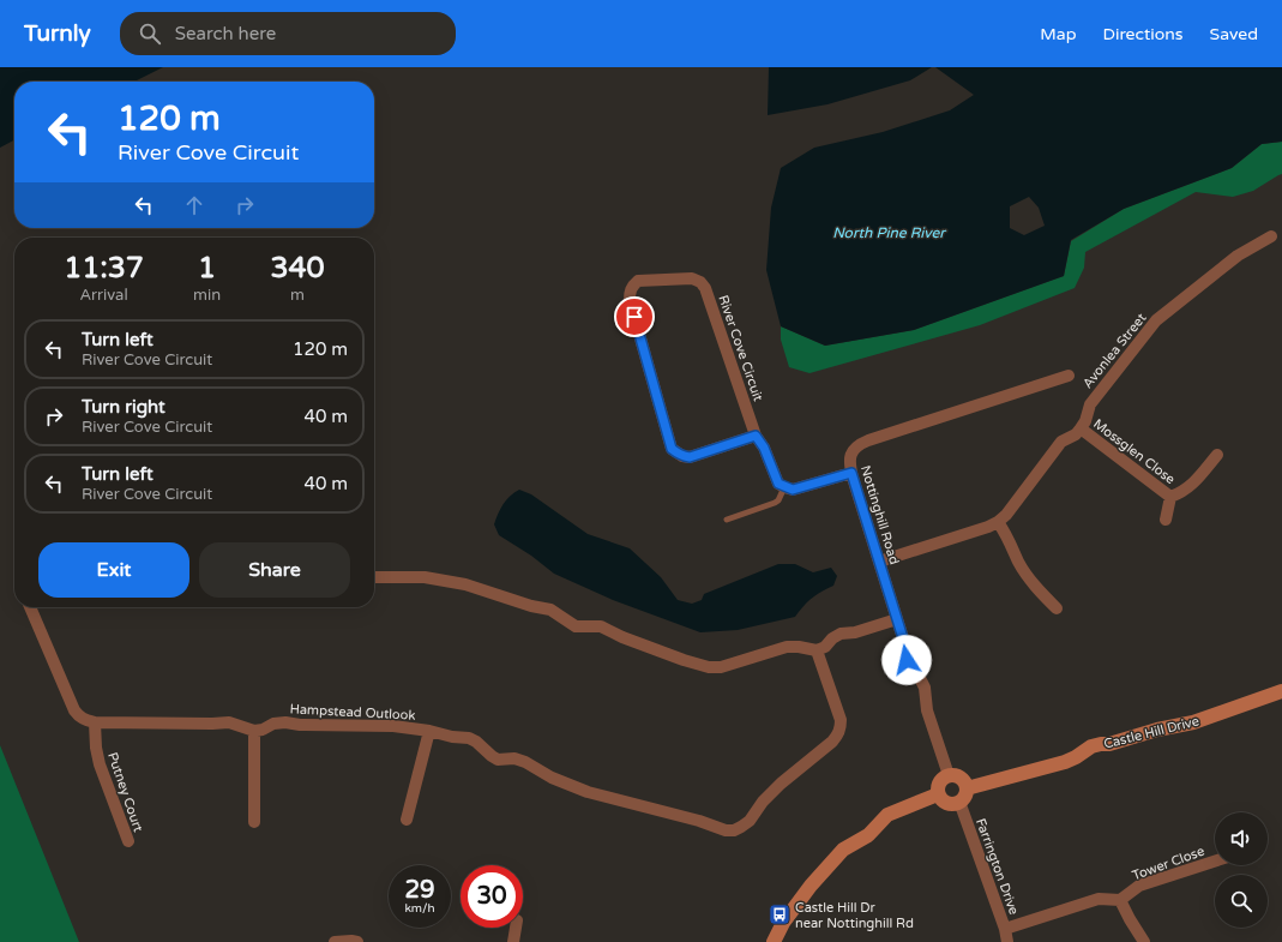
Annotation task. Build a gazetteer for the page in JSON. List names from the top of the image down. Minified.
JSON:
{"streets":{"street":["River Cove Circuit","Avonlea Street","Mossglen Close","Nottinghill Road","Hampstead Outlook","Castle Hill Drive","Putney Court","Tower Close","Farrington Drive"]},"crossings":[["Avonlea Street","Mossglen Close"],["Nottinghill Road","Castle Hill Drive"],["Nottinghill Road","Farrington Drive"],["Castle Hill Drive","Farrington Drive"]],"water":["North Pine River"],"places":{"bus stop":["Castle Hill Dr near Nottinghill Rd"]},"page":{"header":"Turnly","search":"Search here","nav":["Map","Directions","Saved"],"turn":["120 m","River Cove Circuit"],"eta":["11:37","Arrival","1","min","340","m"],"list":[{"name":"Turn left","note":"River Cove Circuit","value":"120 m"},{"name":"Turn right","note":"River Cove Circuit","value":"40 m"},{"name":"Turn left","note":"River Cove Circuit","value":"40 m"}],"buttons":["Exit","Share"],"speed":"29 km/h","limit":"30"}}
